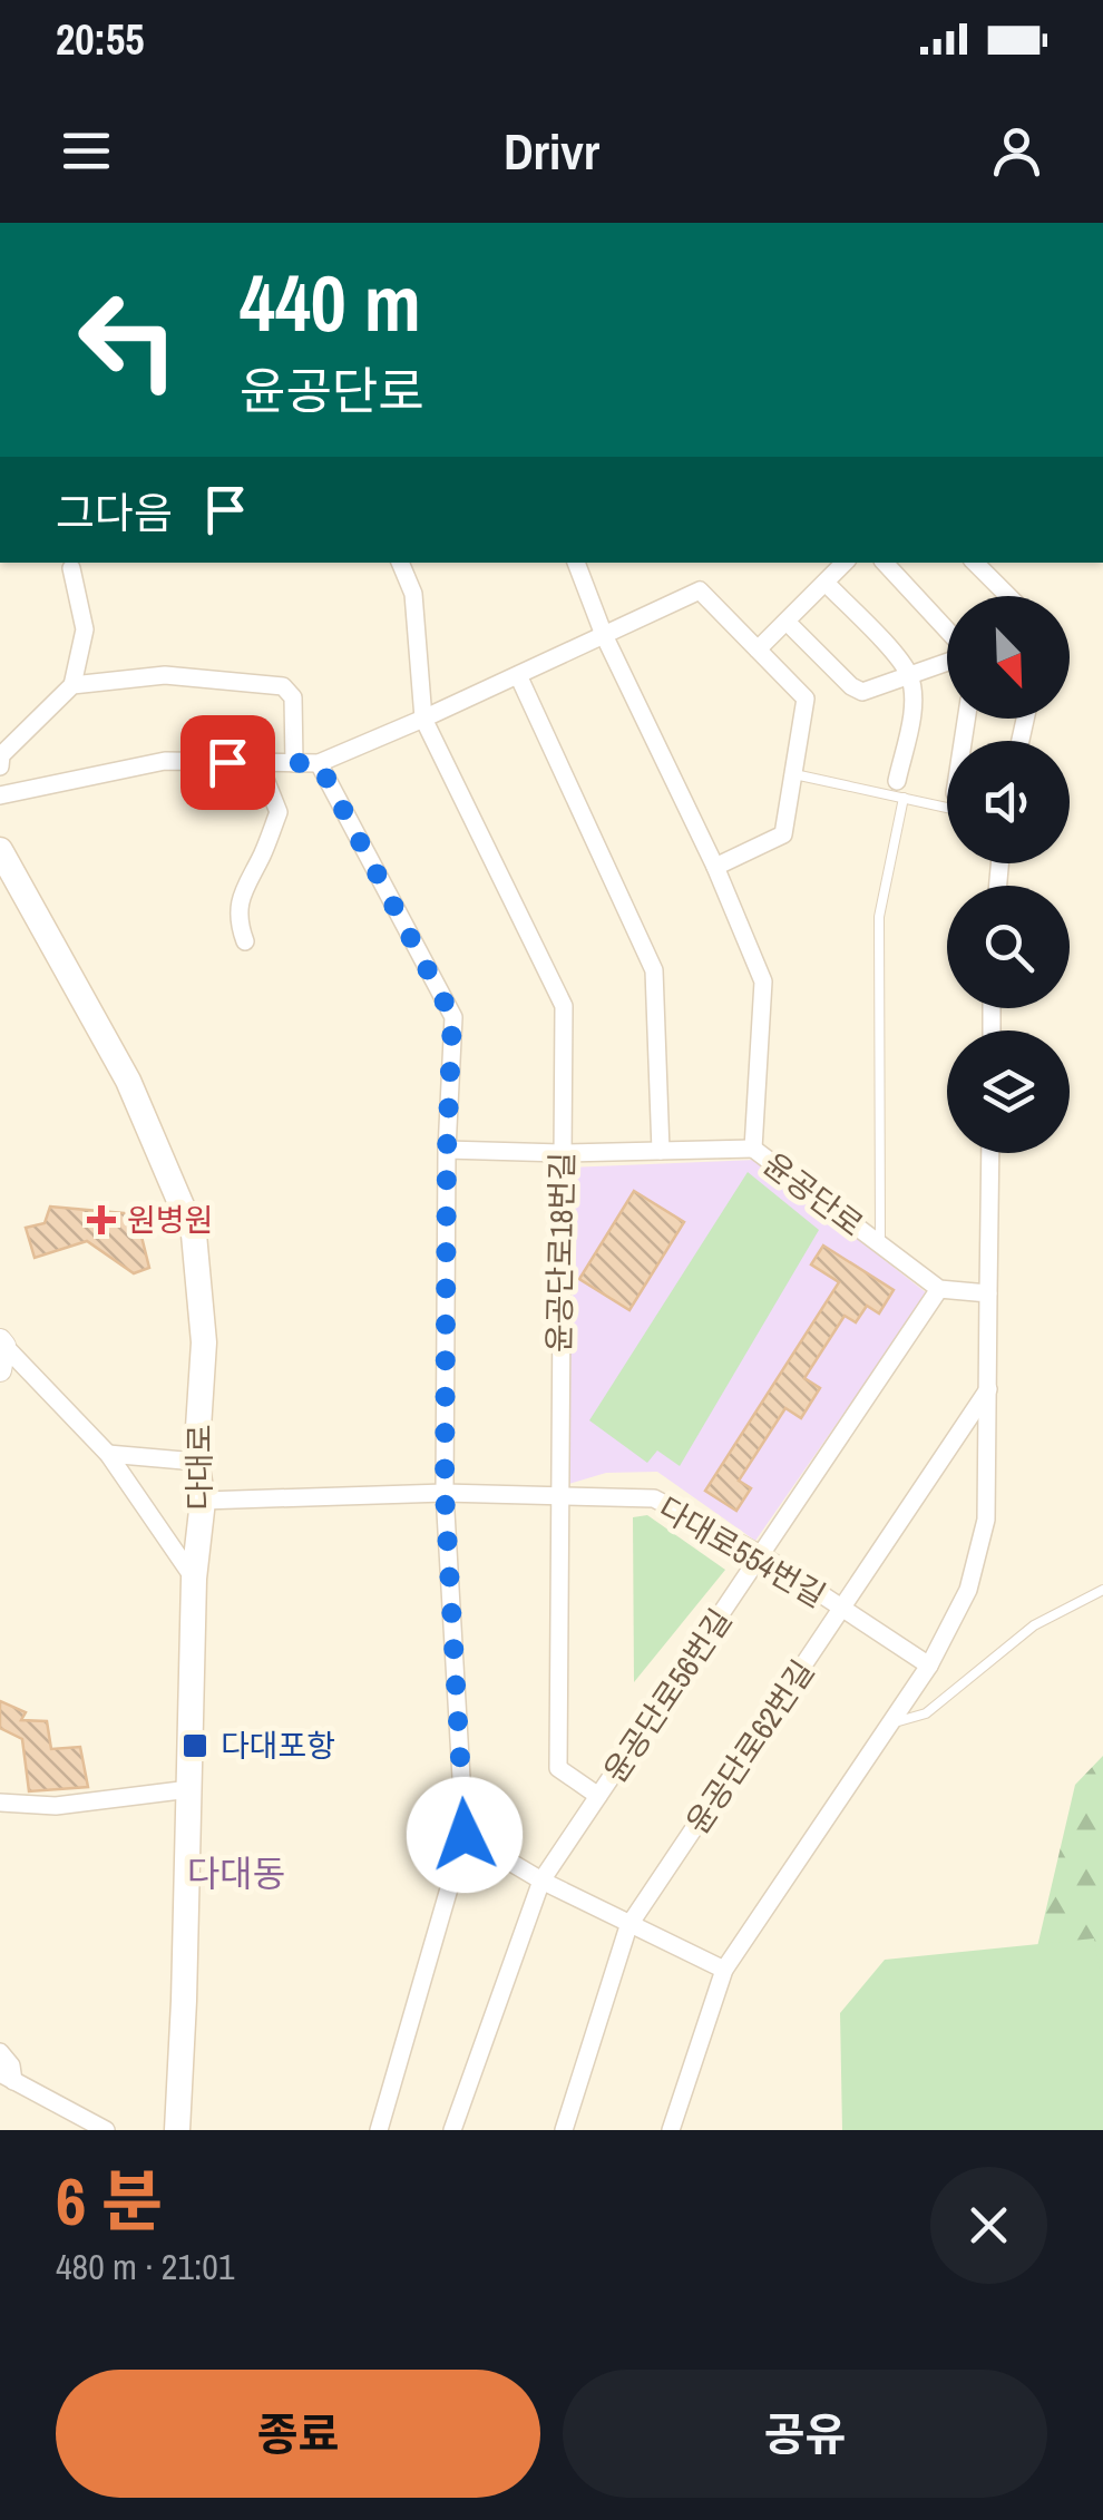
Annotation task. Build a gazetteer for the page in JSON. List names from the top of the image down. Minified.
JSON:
{"streets":{"main road":["다대로"],"street":["윤공단로","윤공단로18번길","다대로554번길","윤공단로56번길","윤공단로62번길"]},"crossings":[["윤공단로","윤공단로56번길"],["윤공단로18번길","다대로554번길"],["윤공단로18번길","윤공단로56번길"],["다대로","다대로554번길"],["다대로554번길","윤공단로56번길"],["다대로554번길","윤공단로62번길"]],"districts":["다대동"],"places":{"health":["원병원"],"transit":["다대포항"]},"north":"bottom right","page":{"status":"20:55","header":"Drivr","turn":["440 m","윤공단로"],"then":"그다음","heading":["6 분","480 m · 21:01"],"buttons":["종료","공유"]}}
